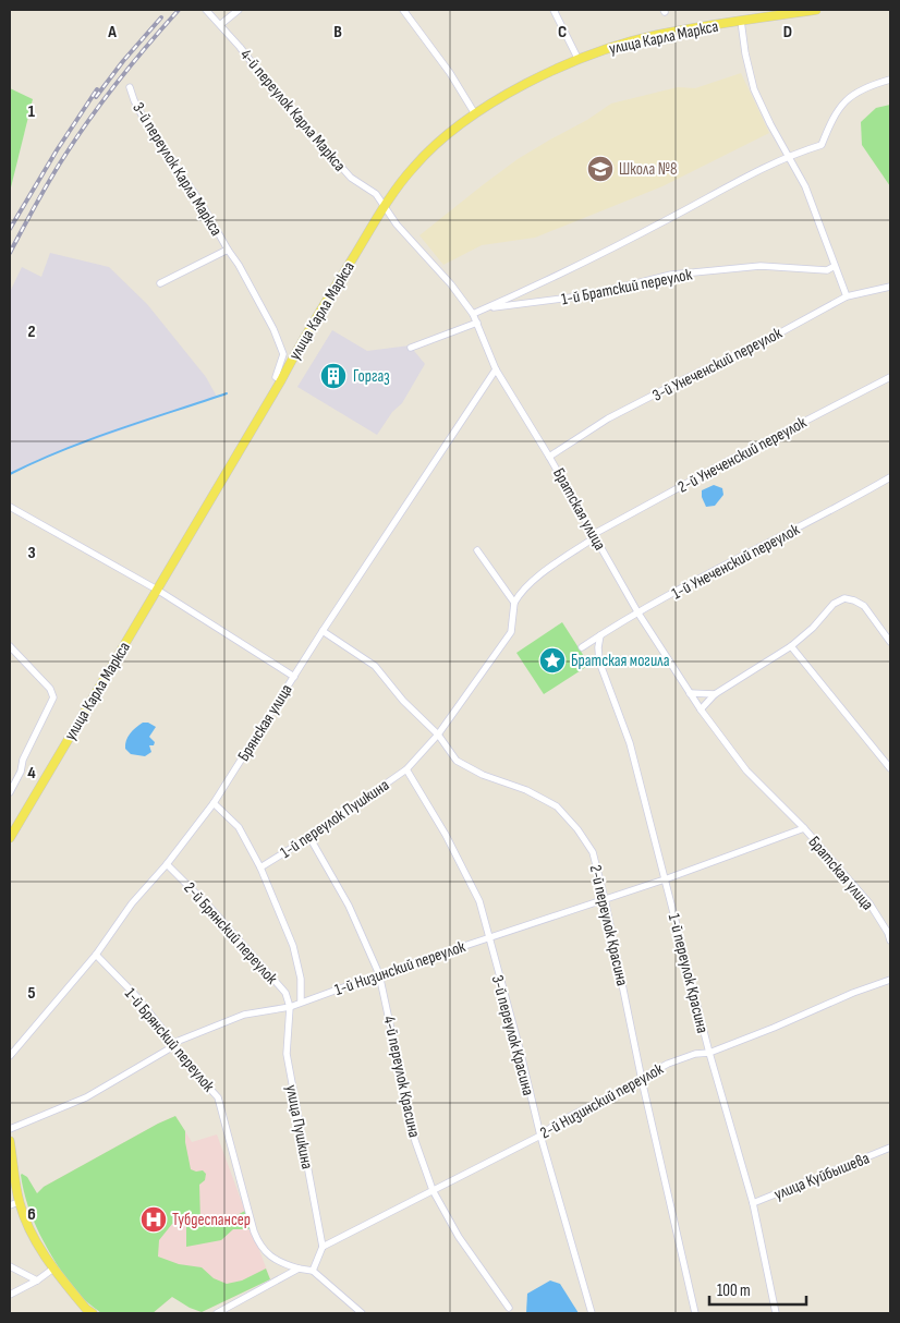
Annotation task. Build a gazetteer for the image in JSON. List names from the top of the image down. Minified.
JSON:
{"streets":{"main road":["улица Карла Маркса"],"street":["4-й переулок Карла Маркса","3-й переулок Карла Маркса","1-й Братский переулок","3-й Унеченский переулок","2-й Унеченский переулок","Братская улица","1-й Унеченский переулок","Брянская улица","1-й переулок Пушкина","2-й переулок Красина","2-й Брянский переулок","1-й Низинский переулок","1-й переулок Красина","3-й переулок Красина","1-й Брянский переулок","4-й переулок Красина","2-й Низинский переулок","улица Пушкина","улица Куйбышева"]},"crossings":[["улица Карла Маркса","4-й переулок Карла Маркса"],["улица Карла Маркса","3-й переулок Карла Маркса"],["улица Карла Маркса","Братская улица"],["4-й переулок Карла Маркса","Братская улица"],["1-й Братский переулок","Братская улица"],["3-й Унеченский переулок","Братская улица"],["2-й Унеченский переулок","Братская улица"],["2-й Унеченский переулок","1-й переулок Пушкина"],["Братская улица","1-й Унеченский переулок"],["Братская улица","Брянская улица"],["Братская улица","1-й Низинский переулок"],["1-й Унеченский переулок","1-й переулок Красина"],["Брянская улица","2-й переулок Красина"],["Брянская улица","2-й Брянский переулок"],["Брянская улица","1-й Брянский переулок"],["1-й переулок Пушкина","2-й переулок Красина"],["1-й переулок Пушкина","3-й переулок Красина"],["1-й переулок Пушкина","4-й переулок Красина"],["2-й переулок Красина","1-й Низинский переулок"],["2-й переулок Красина","2-й Низинский переулок"],["2-й Брянский переулок","1-й Низинский переулок"],["2-й Брянский переулок","улица Пушкина"],["1-й Низинский переулок","1-й переулок Красина"],["1-й Низинский переулок","3-й переулок Красина"],["1-й Низинский переулок","1-й Брянский переулок"],["1-й Низинский переулок","4-й переулок Красина"],["1-й Низинский переулок","улица Пушкина"],["1-й переулок Красина","2-й Низинский переулок"],["1-й переулок Красина","улица Куйбышева"],["3-й переулок Красина","2-й Низинский переулок"],["4-й переулок Красина","2-й Низинский переулок"],["2-й Низинский переулок","улица Пушкина"]],"places":{"school or university":["Школа №8"],"building":["Горгаз"],"place":["Братская могила"],"hospital":["Тубдеспансер"]},"scale_bar":"100 m","grid":{"columns":["A","B","C","D"],"rows":["1","2","3","4","5","6"]}}
